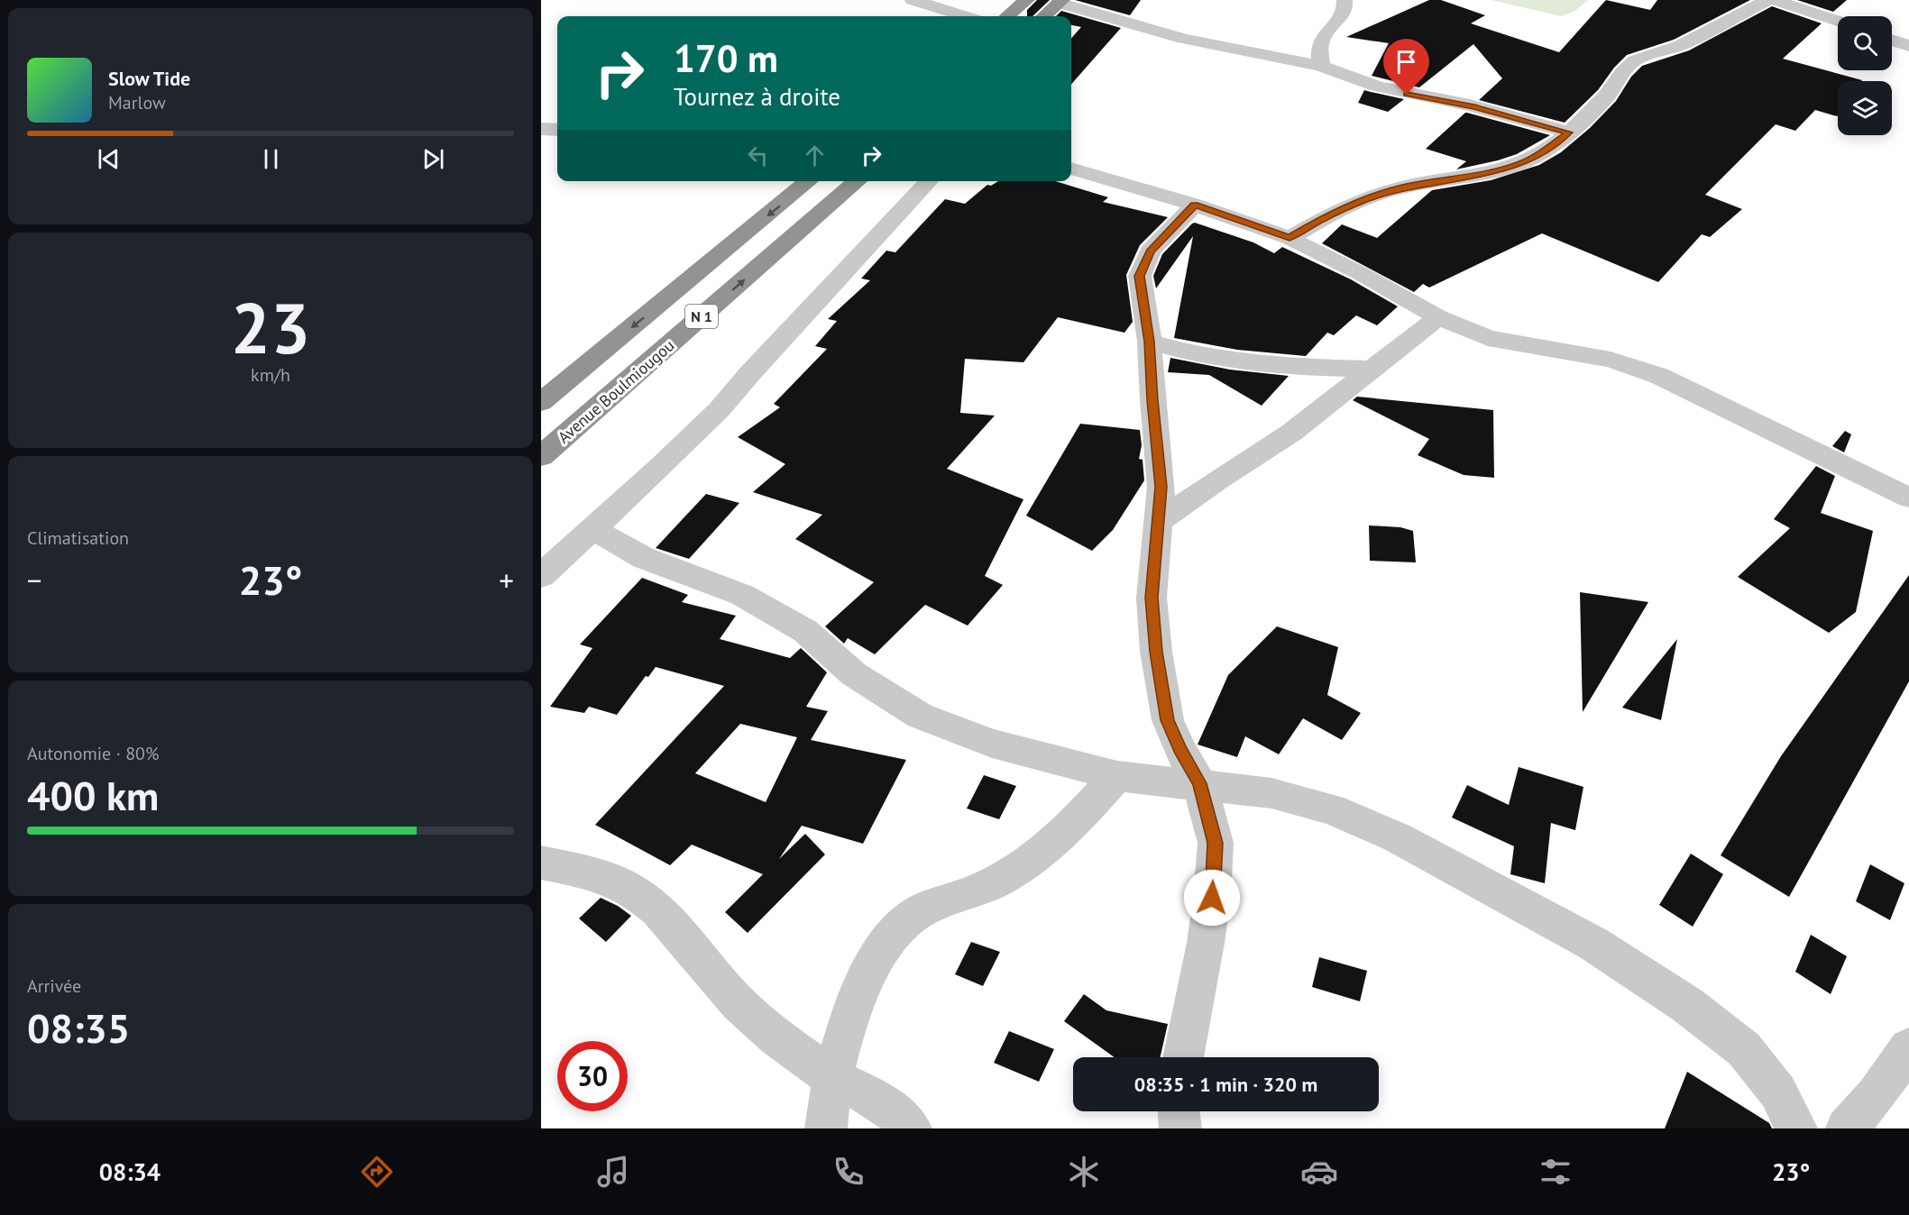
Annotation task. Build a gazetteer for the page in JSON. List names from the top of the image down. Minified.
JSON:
{"streets":{"highway":["N 1","Avenue Boulmiougou"]},"page":{"turn":["170 m","Tournez à droite"],"song":["Slow Tide","Marlow"],"tile":[["23","km/h"],"Climatisation",["Autonomie · 80%","400 km"],["Arrivée","08:35"]],"heat":["−","23°","+"],"limit":"30","trip":"08:35 · 1 min · 320 m","tabs":["08:34","23°"]}}
